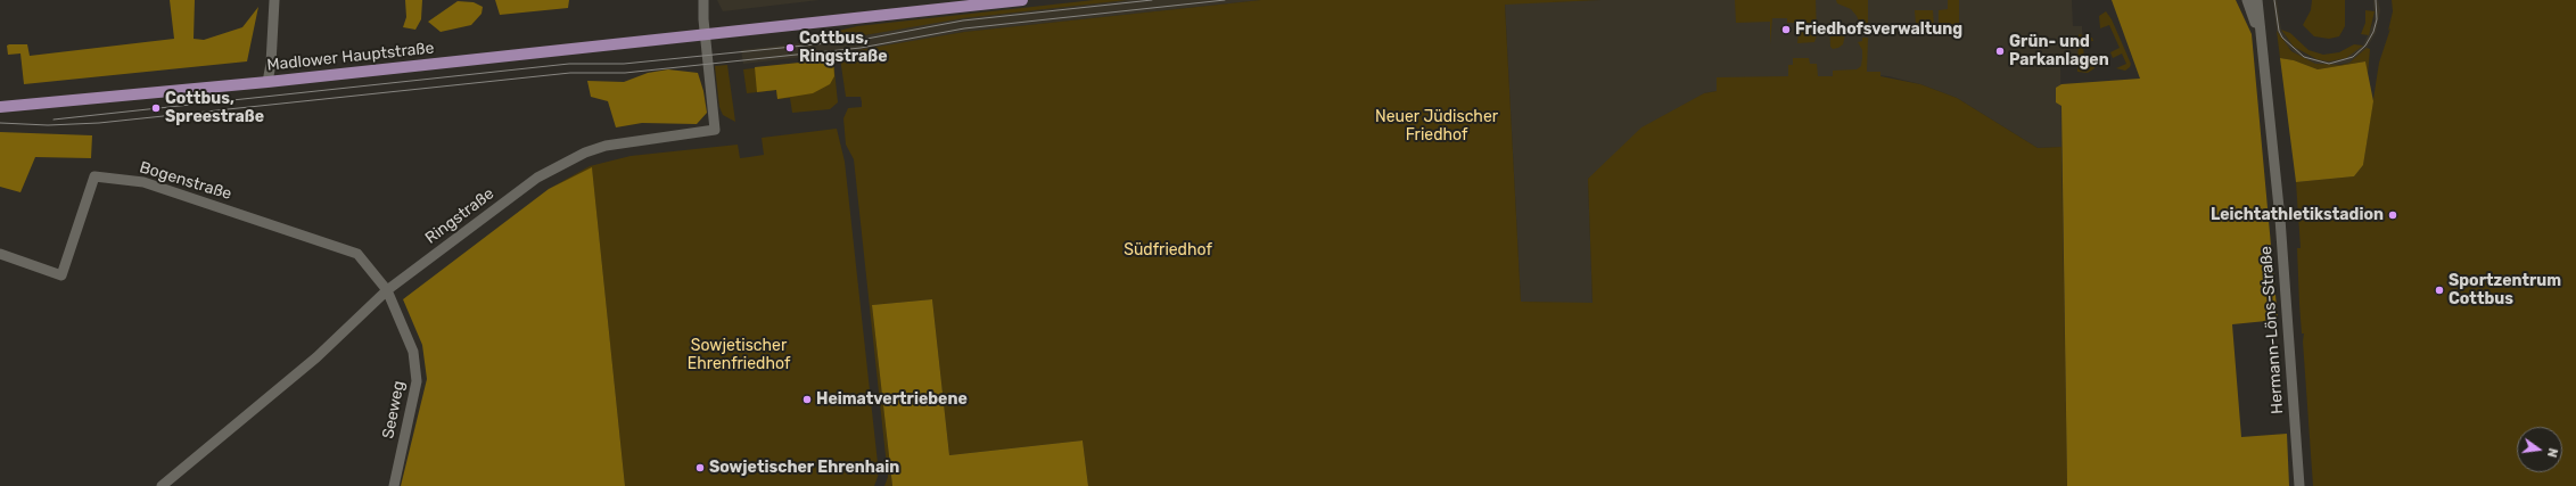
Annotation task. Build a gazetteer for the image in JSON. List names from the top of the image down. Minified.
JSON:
{"streets":{"main road":["Madlower Hauptstraße"],"street":["Bogenstraße","Ringstraße","Hermann-Löns-Straße","Seeweg"]},"crossings":[["Madlower Hauptstraße","Ringstraße"],["Bogenstraße","Ringstraße"],["Bogenstraße","Seeweg"],["Ringstraße","Seeweg"]],"parks":["Neuer Jüdischer Friedhof","Südfriedhof","Sowjetischer Ehrenfriedhof"],"places":["Friedhofsverwaltung","Cottbus, Ringstraße","Grün- und Parkanlagen","Cottbus, Spreestraße","Leichtathletikstadion","Sportzentrum Cottbus","Heimatvertriebene","Sowjetischer Ehrenhain"],"north":"right"}
